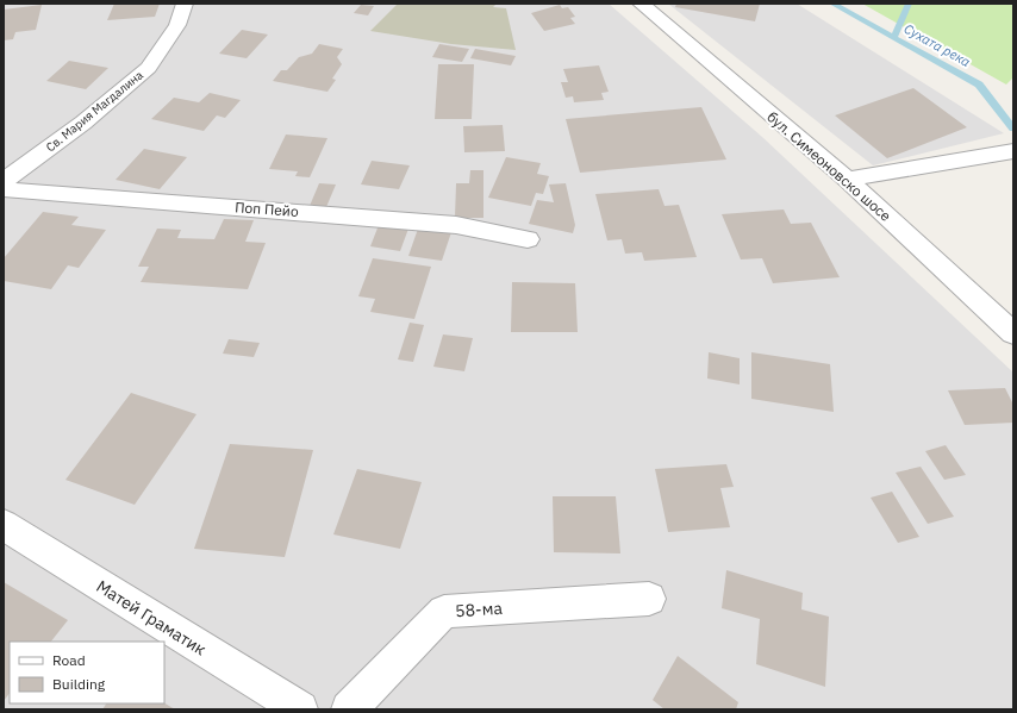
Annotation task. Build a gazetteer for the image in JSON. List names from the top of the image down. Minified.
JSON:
{"streets":{"street":["Св. Мария Магдалина","бул. Симеоновско шосе","Поп Пейо","58-ма","Матей Граматик"]},"water":["Сухата река"],"legend":["Road","Building"]}
